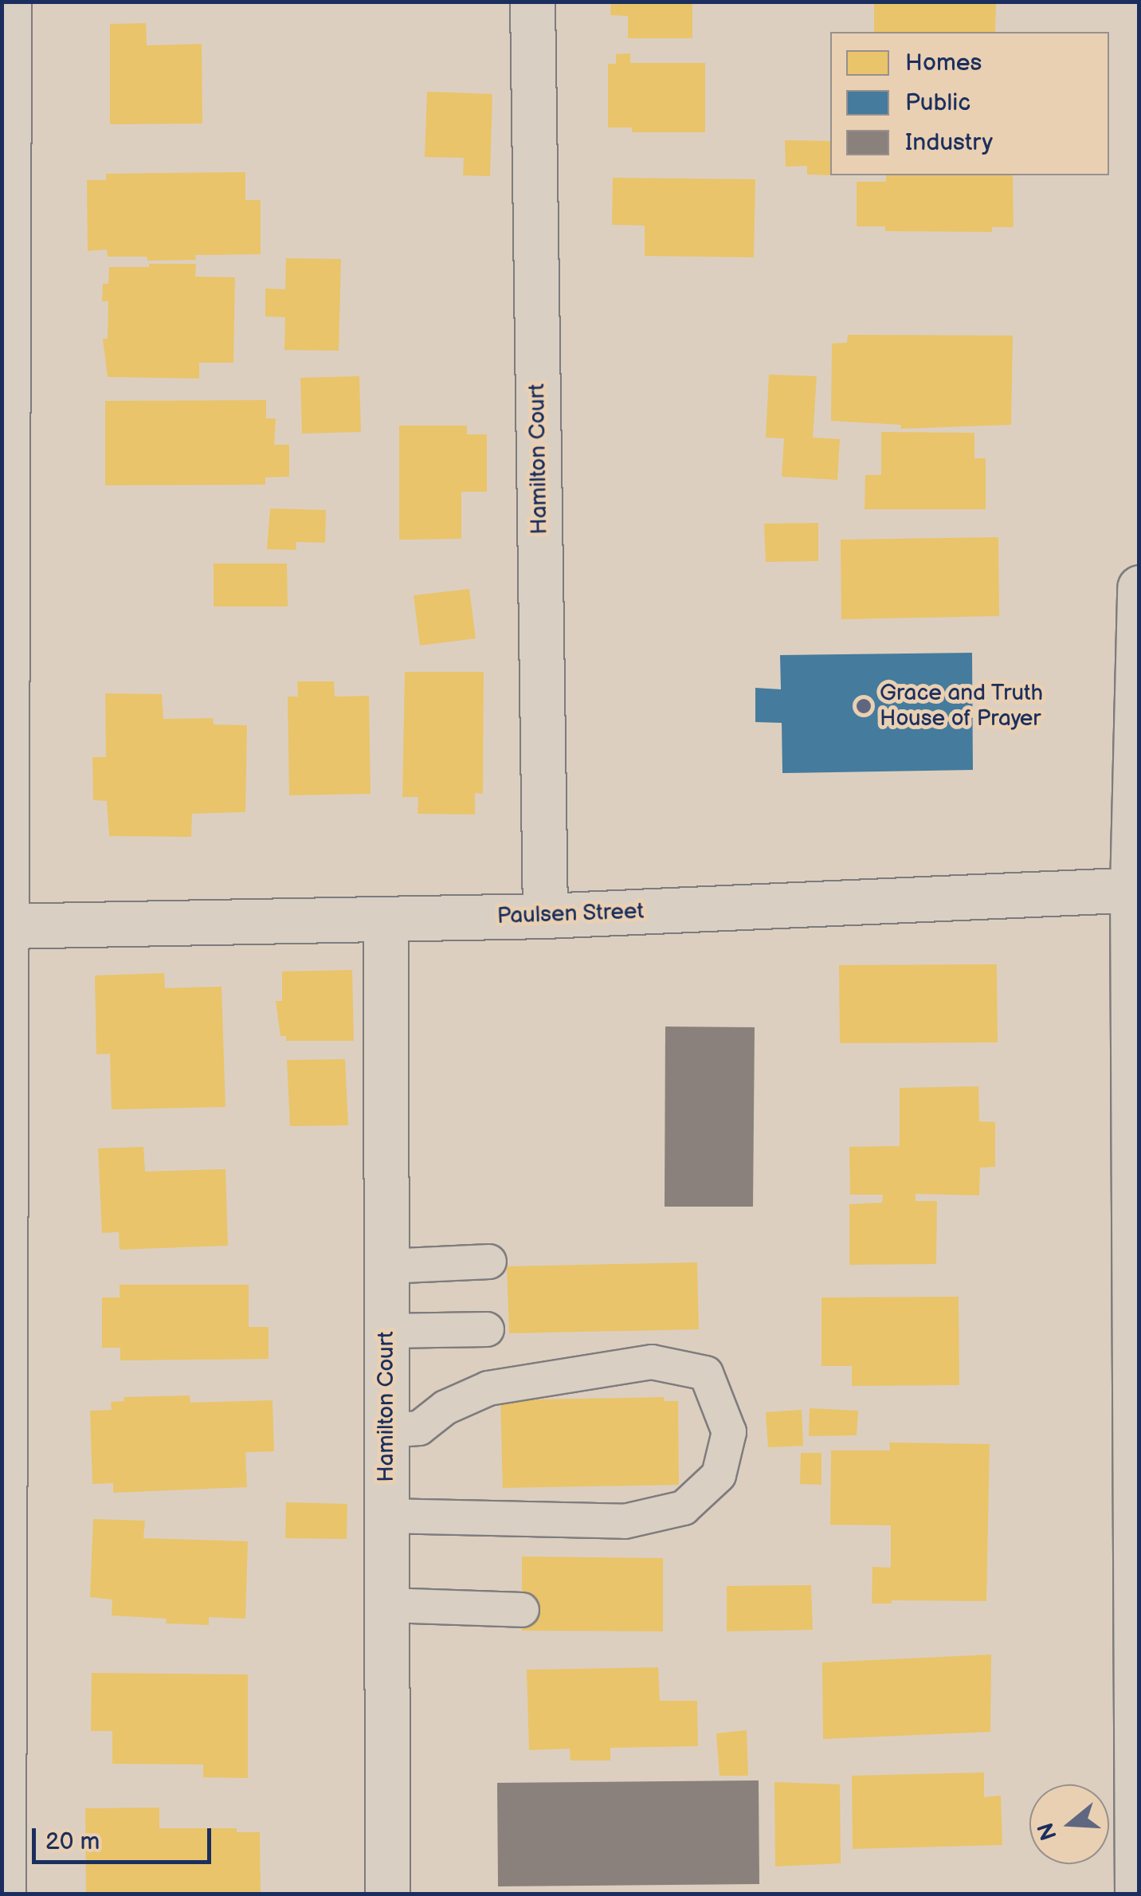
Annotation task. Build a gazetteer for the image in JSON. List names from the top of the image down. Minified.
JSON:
{"streets":{"street":["Hamilton Court","Paulsen Street"]},"crossings":[["Hamilton Court","Paulsen Street"]],"places":["Grace and Truth House of Prayer"],"legend":["Homes","Public","Industry"],"scale_bar":"20 m","north":"left"}
